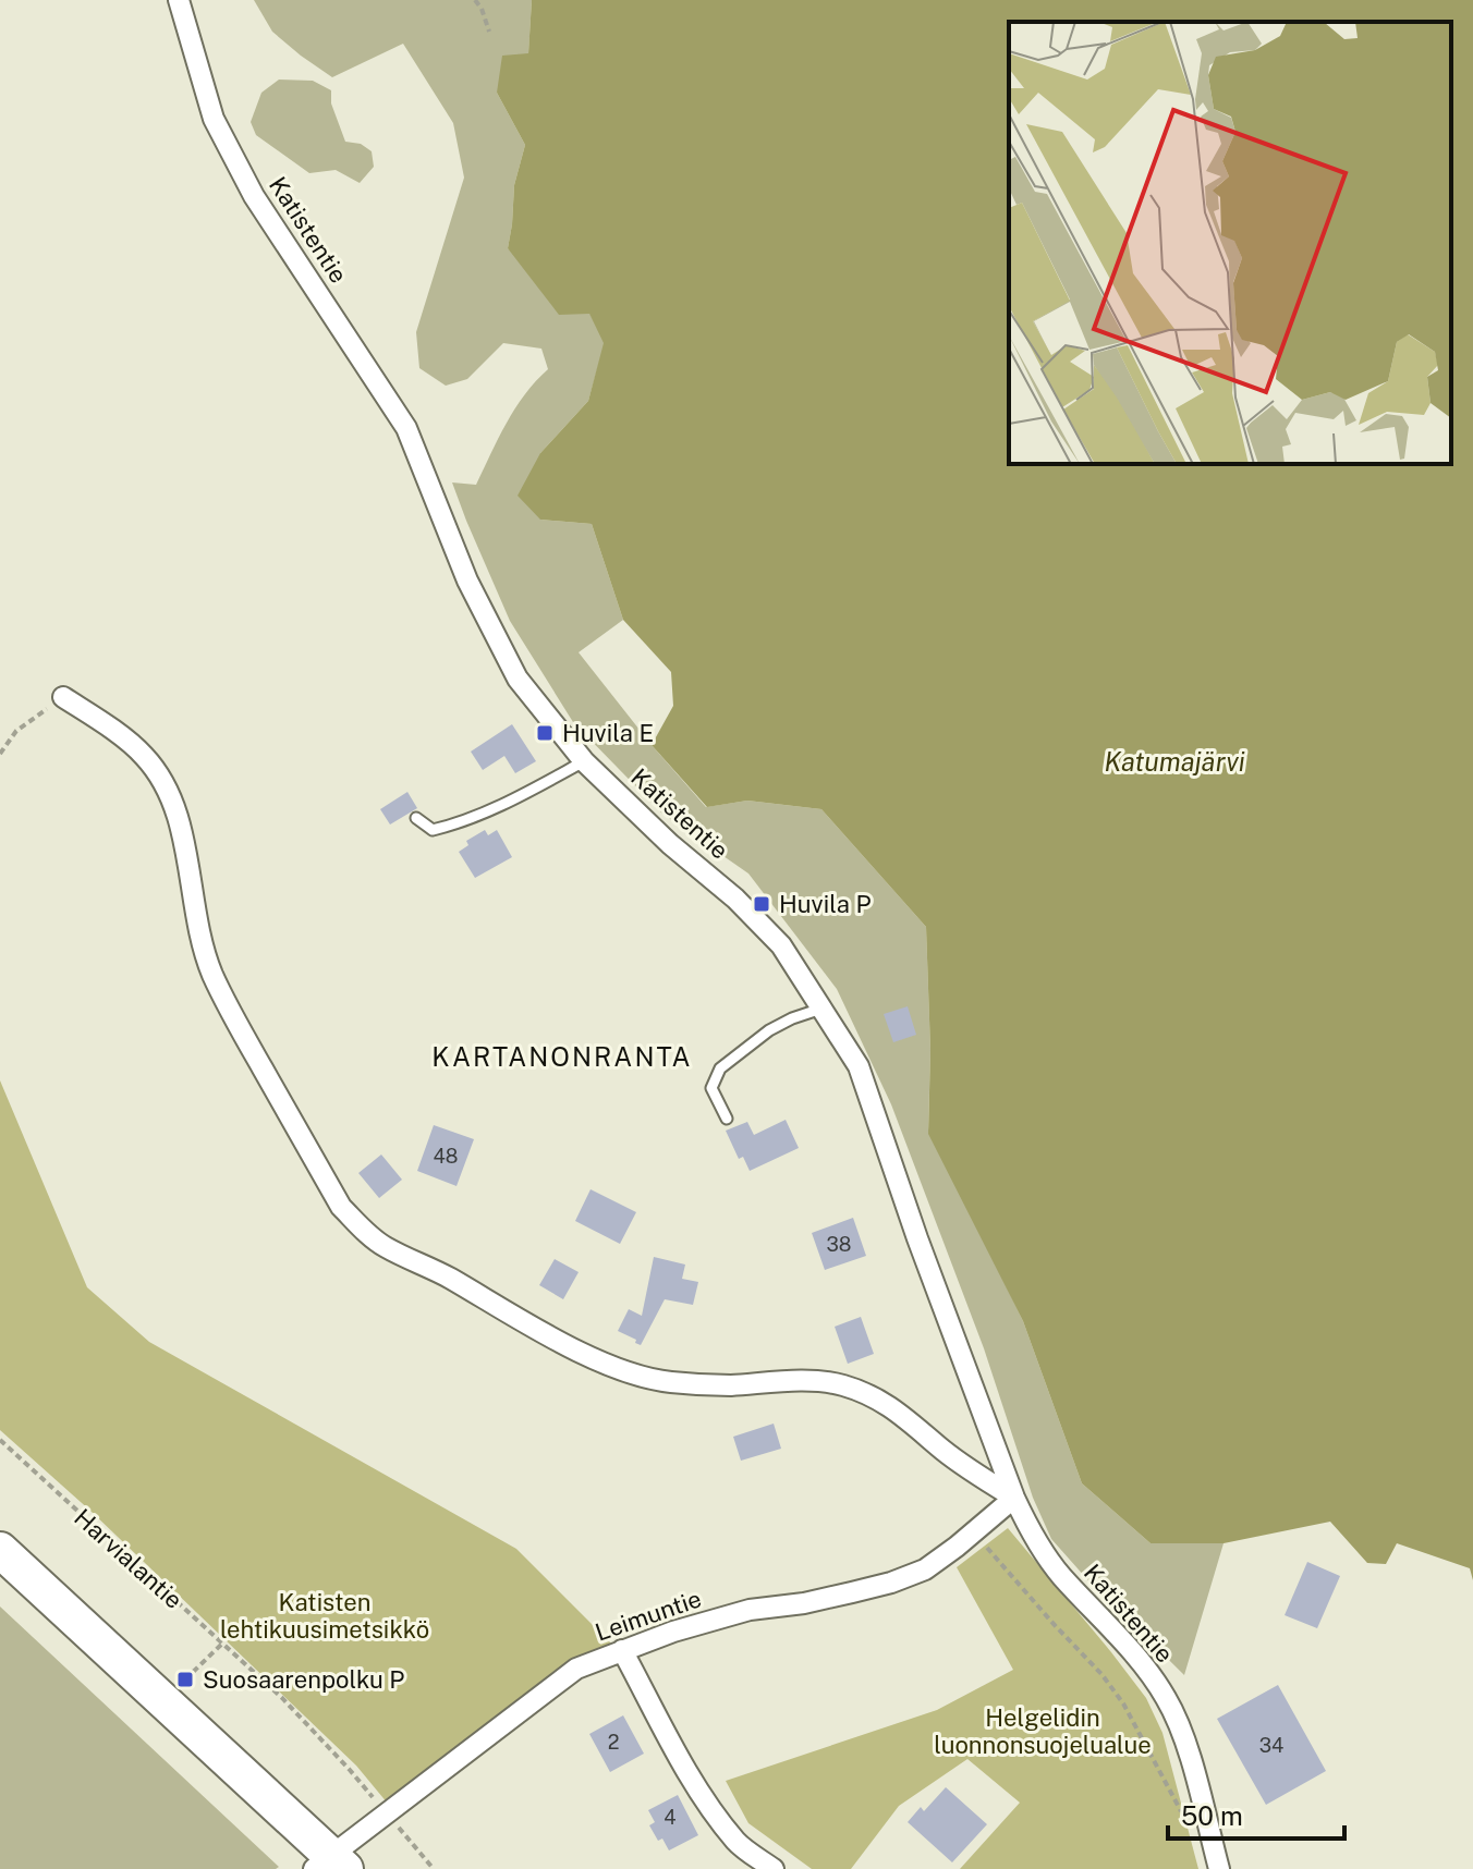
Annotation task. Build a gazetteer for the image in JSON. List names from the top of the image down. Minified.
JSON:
{"streets":{"street":["Katistentie","Leimuntie"],"path":["Harvialantie"]},"crossings":[["Katistentie","Leimuntie"],["Harvialantie","Leimuntie"]],"districts":["KARTANONRANTA"],"water":["Katumajärvi"],"parks":["Katisten lehtikuusimetsikkö","Helgelidin luonnonsuojelualue"],"places":{"transit":["Huvila E","Huvila P","Suosaarenpolku P"]},"house_numbers":["48","38","2","34","4"],"scale_bar":"50 m"}
